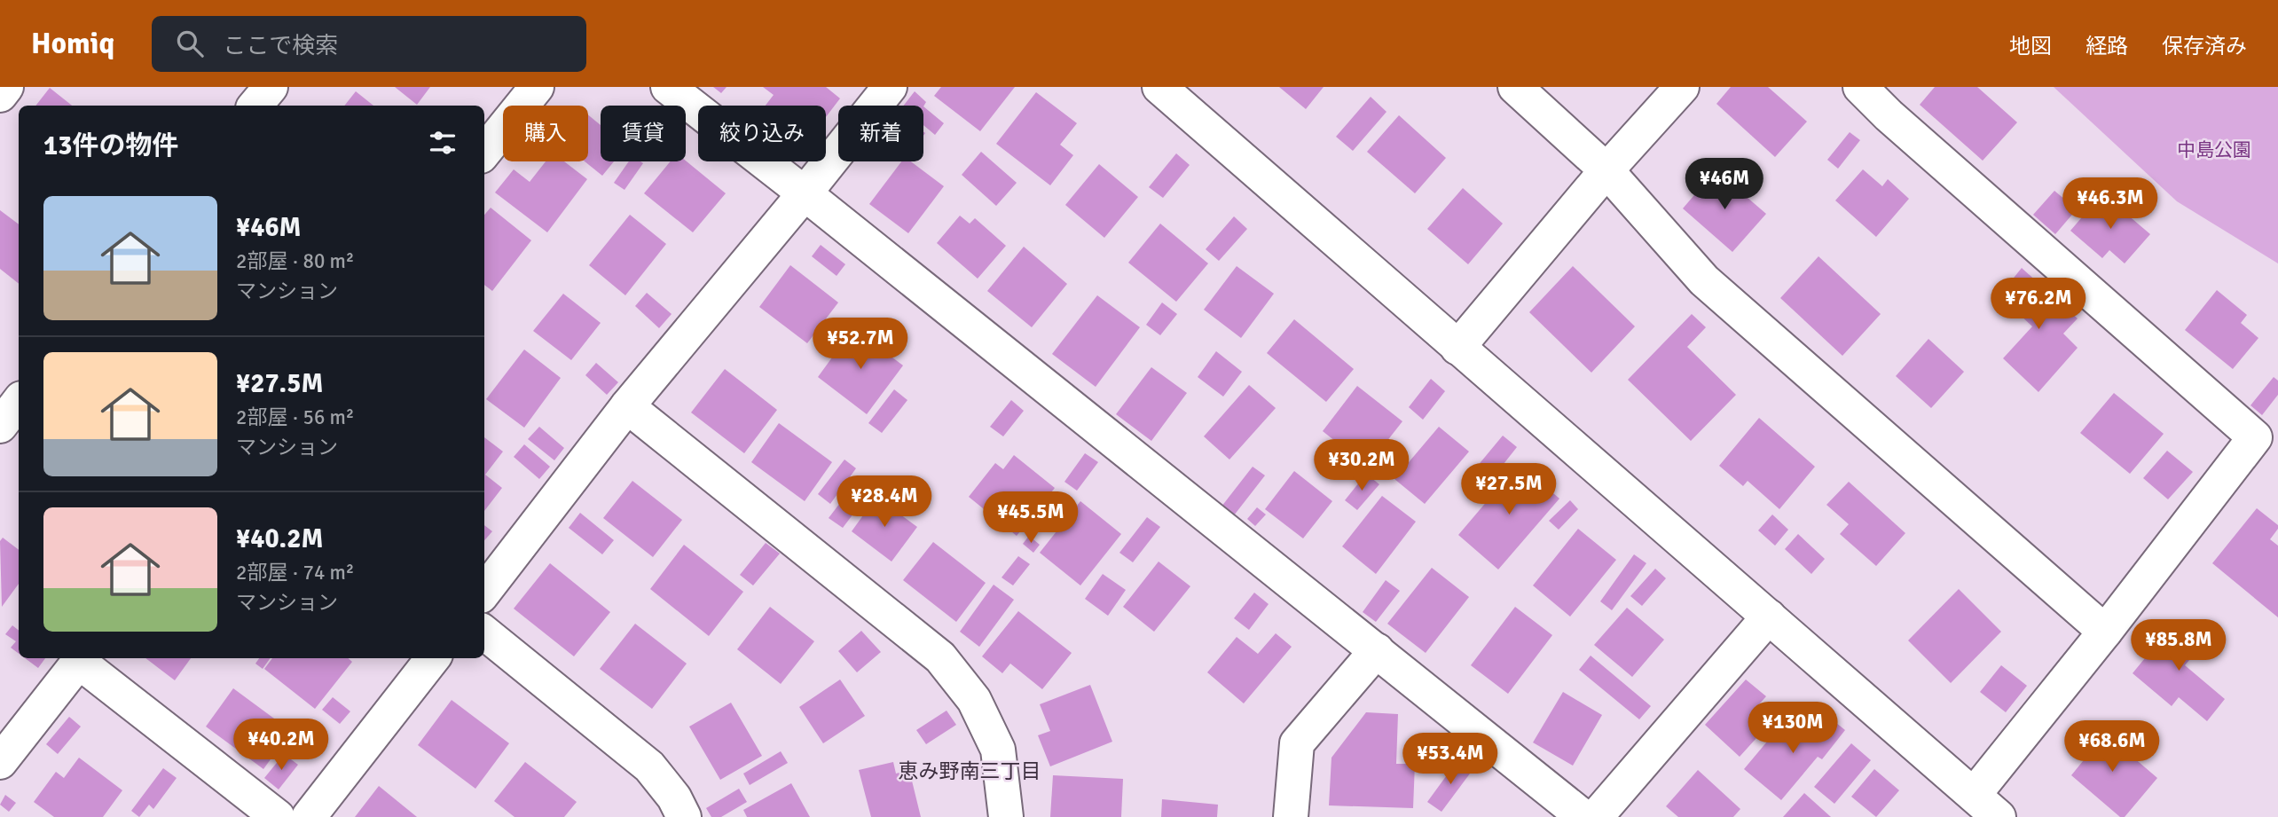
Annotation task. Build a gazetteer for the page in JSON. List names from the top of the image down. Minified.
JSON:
{"districts":["恵み野南三丁目"],"parks":["中島公園"],"page":{"header":"Homiq","search":"ここで検索","nav":["地図","経路","保存済み"],"chip":["購入","賃貸","絞り込み","新着"],"heading":"13件の物件","price":["¥46M","¥46.3M","¥76.2M","¥52.7M","¥30.2M","¥27.5M","¥28.4M","¥45.5M","¥85.8M","¥130M","¥40.2M","¥68.6M","¥53.4M"],"list":[{"name":"¥46M","note":"2部屋 · 80 m² · マンション"},{"name":"¥27.5M","note":"2部屋 · 56 m² · マンション"},{"name":"¥40.2M","note":"2部屋 · 74 m² · マンション"}]}}
